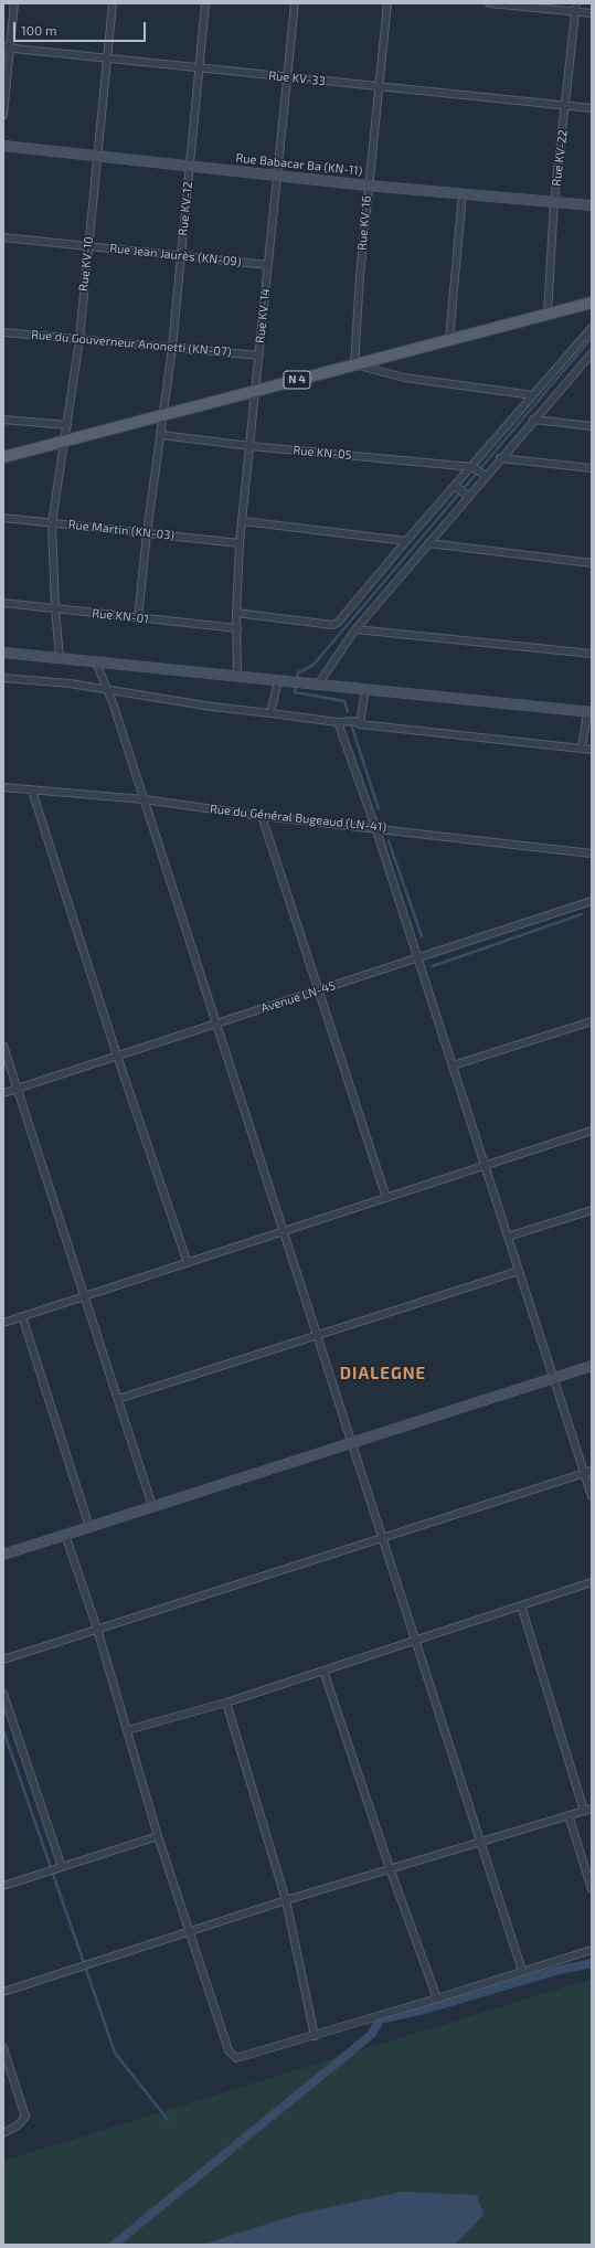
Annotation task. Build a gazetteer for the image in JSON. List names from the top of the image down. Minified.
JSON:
{"streets":{"main road":["N 4"],"street":["Rue KV-33","Rue KV-22","Rue Babacar Ba (KN-11)","Rue KV-12","Rue KV-16","Rue Jean Jaurès (KN-09)","Rue KV-10","Rue KV-14","Rue du Gouverneur Anonetti (KN-07)","Rue KN-05","Rue Martin (KN-03)","Rue KN-01","Rue du Général Bugeaud (LN-41)","Avenue LN-45"]},"crossings":[["Rue KV-33","Rue KV-22"],["Rue KV-33","Rue KV-12"],["Rue KV-33","Rue KV-16"],["Rue KV-33","Rue KV-10"],["Rue KV-33","Rue KV-14"],["Rue KV-22","Rue Babacar Ba (KN-11)"],["Rue KV-22","N 4"],["Rue Babacar Ba (KN-11)","Rue KV-12"],["Rue Babacar Ba (KN-11)","Rue KV-16"],["Rue Babacar Ba (KN-11)","Rue KV-10"],["Rue Babacar Ba (KN-11)","Rue KV-14"],["Rue KV-12","Rue Jean Jaurès (KN-09)"],["Rue KV-12","Rue du Gouverneur Anonetti (KN-07)"],["Rue KV-12","N 4"],["Rue KV-12","Rue KN-05"],["Rue KV-12","Rue Martin (KN-03)"],["Rue KV-12","Rue KN-01"],["Rue KV-16","N 4"],["Rue Jean Jaurès (KN-09)","Rue KV-10"],["Rue Jean Jaurès (KN-09)","Rue KV-14"],["Rue KV-10","Rue du Gouverneur Anonetti (KN-07)"],["Rue KV-10","N 4"],["Rue KV-10","Rue Martin (KN-03)"],["Rue KV-10","Rue KN-01"],["Rue KV-14","Rue du Gouverneur Anonetti (KN-07)"],["Rue KV-14","N 4"],["Rue KV-14","Rue KN-05"],["Rue KV-14","Rue Martin (KN-03)"],["Rue KV-14","Rue KN-01"]],"districts":["DIALEGNE"],"scale_bar":"100 m"}
